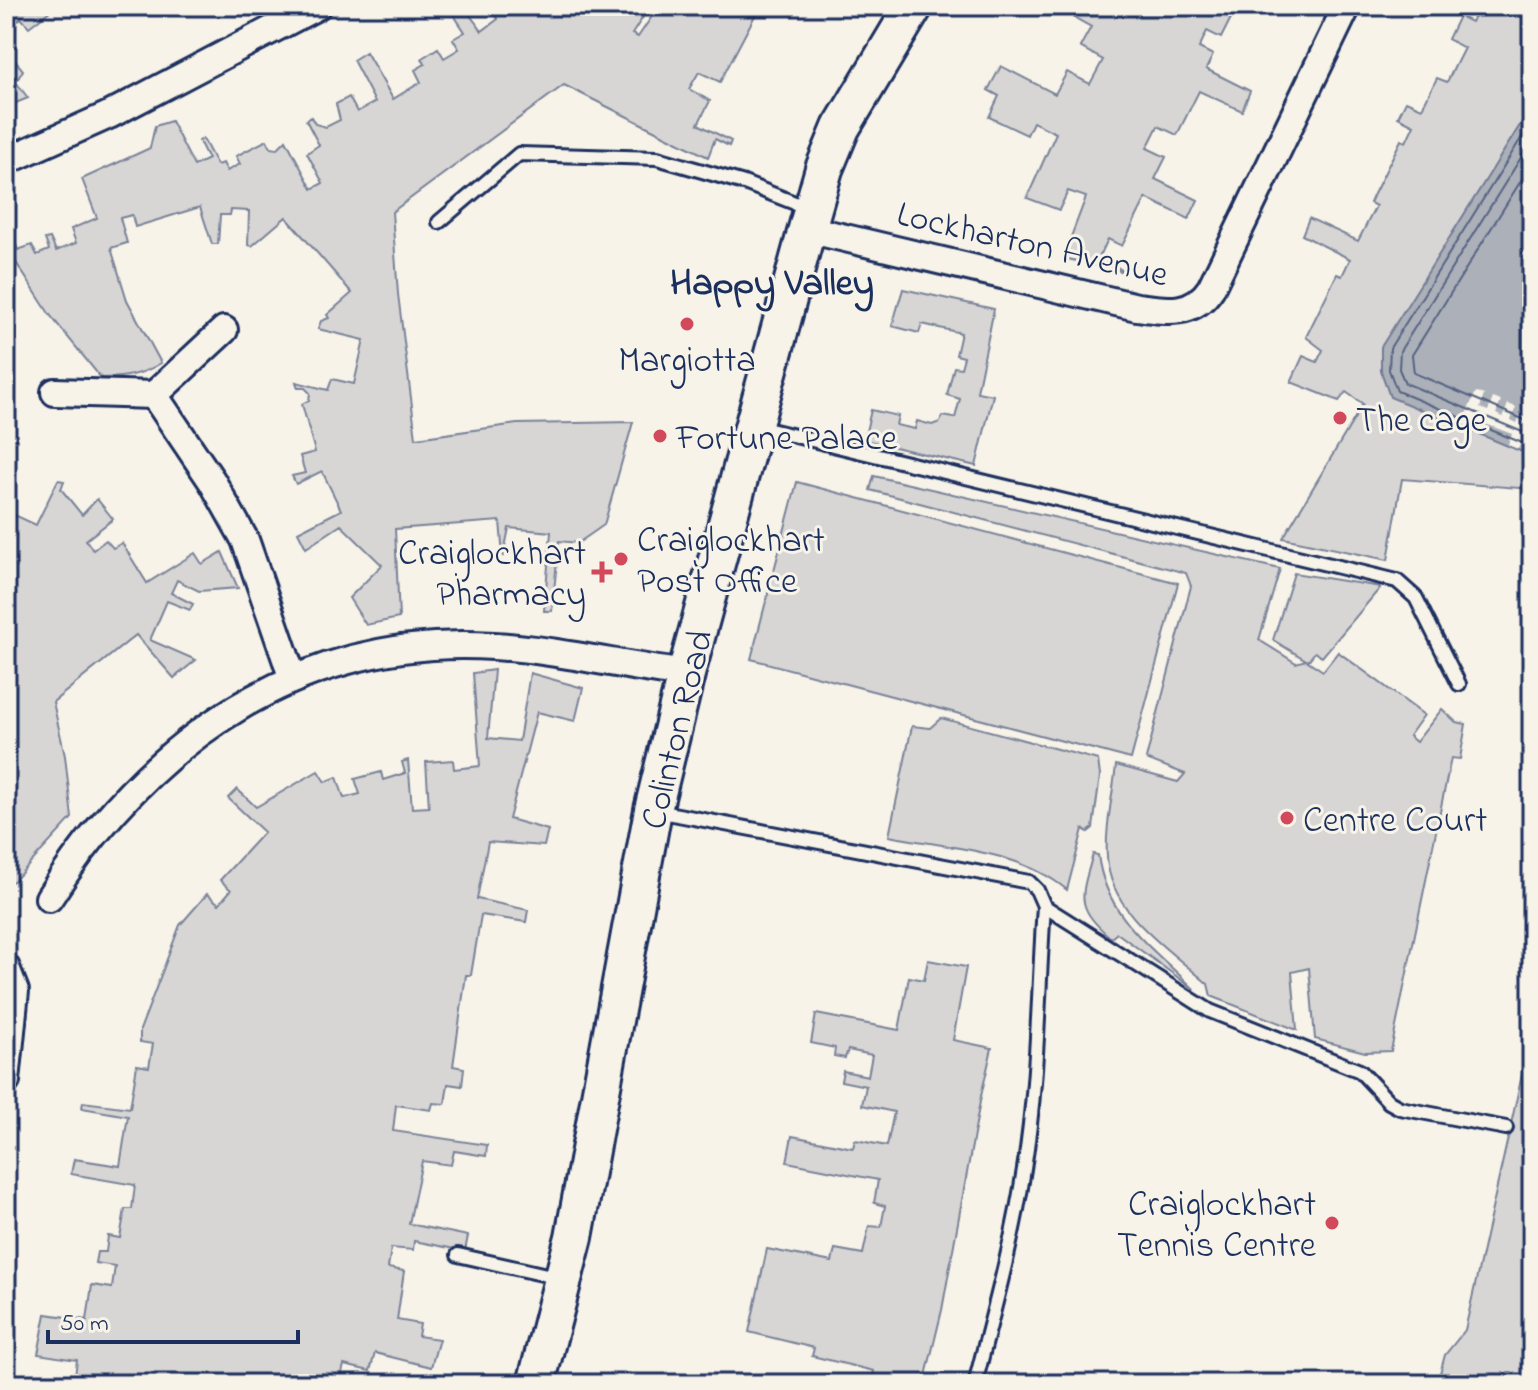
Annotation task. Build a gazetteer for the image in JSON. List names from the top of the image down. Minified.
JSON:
{"streets":{"street":["Lockharton Avenue","Colinton Road"]},"crossings":[["Lockharton Avenue","Colinton Road"]],"districts":["Happy Valley"],"places":{"other":["Margiotta","The cage","Fortune Palace","Craiglockhart Post Office","Centre Court","Craiglockhart Tennis Centre"],"health":["Craiglockhart Pharmacy"]},"scale_bar":"50 m"}
